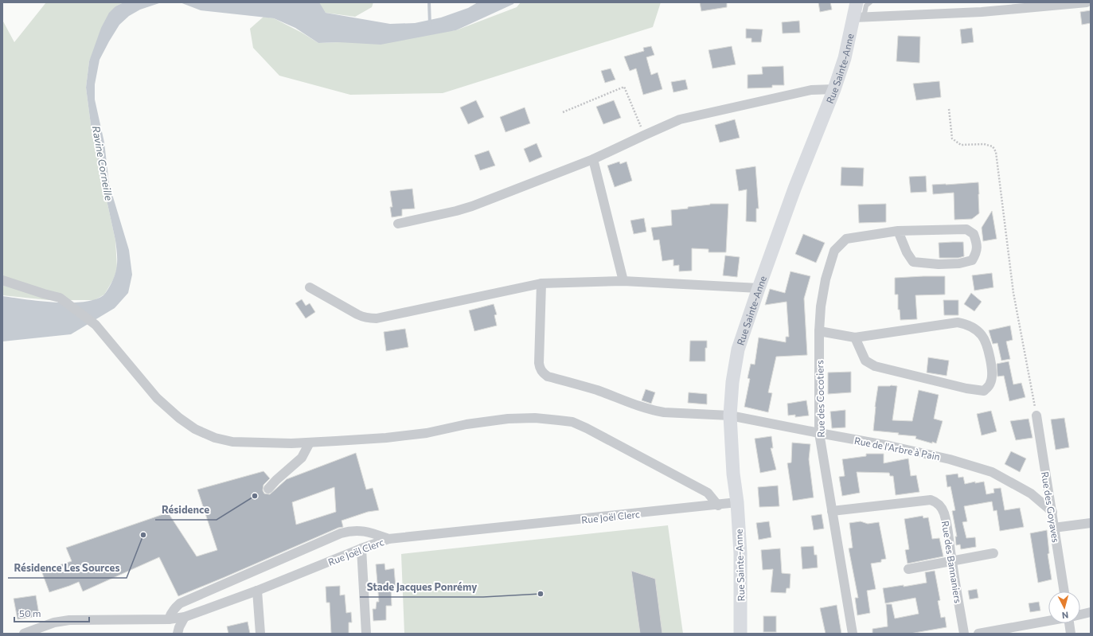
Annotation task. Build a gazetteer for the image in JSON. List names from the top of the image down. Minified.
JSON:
{"streets":{"main road":["Rue Sainte-Anne"],"street":["Rue des Cocotiers","Rue de l'Arbre à Pain","Rue des Goyaves","Rue Joël Clerc","Rue des Bannaniers"]},"crossings":[["Rue Sainte-Anne","Rue de l'Arbre à Pain"],["Rue Sainte-Anne","Rue Joël Clerc"],["Rue des Cocotiers","Rue de l'Arbre à Pain"],["Rue des Cocotiers","Rue des Bannaniers"],["Rue de l'Arbre à Pain","Rue des Goyaves"]],"water":["Ravine Corneille"],"places":["Résidence","Résidence Les Sources","Stade Jacques Ponrémy"],"scale_bar":"50 m","north":"bottom"}
